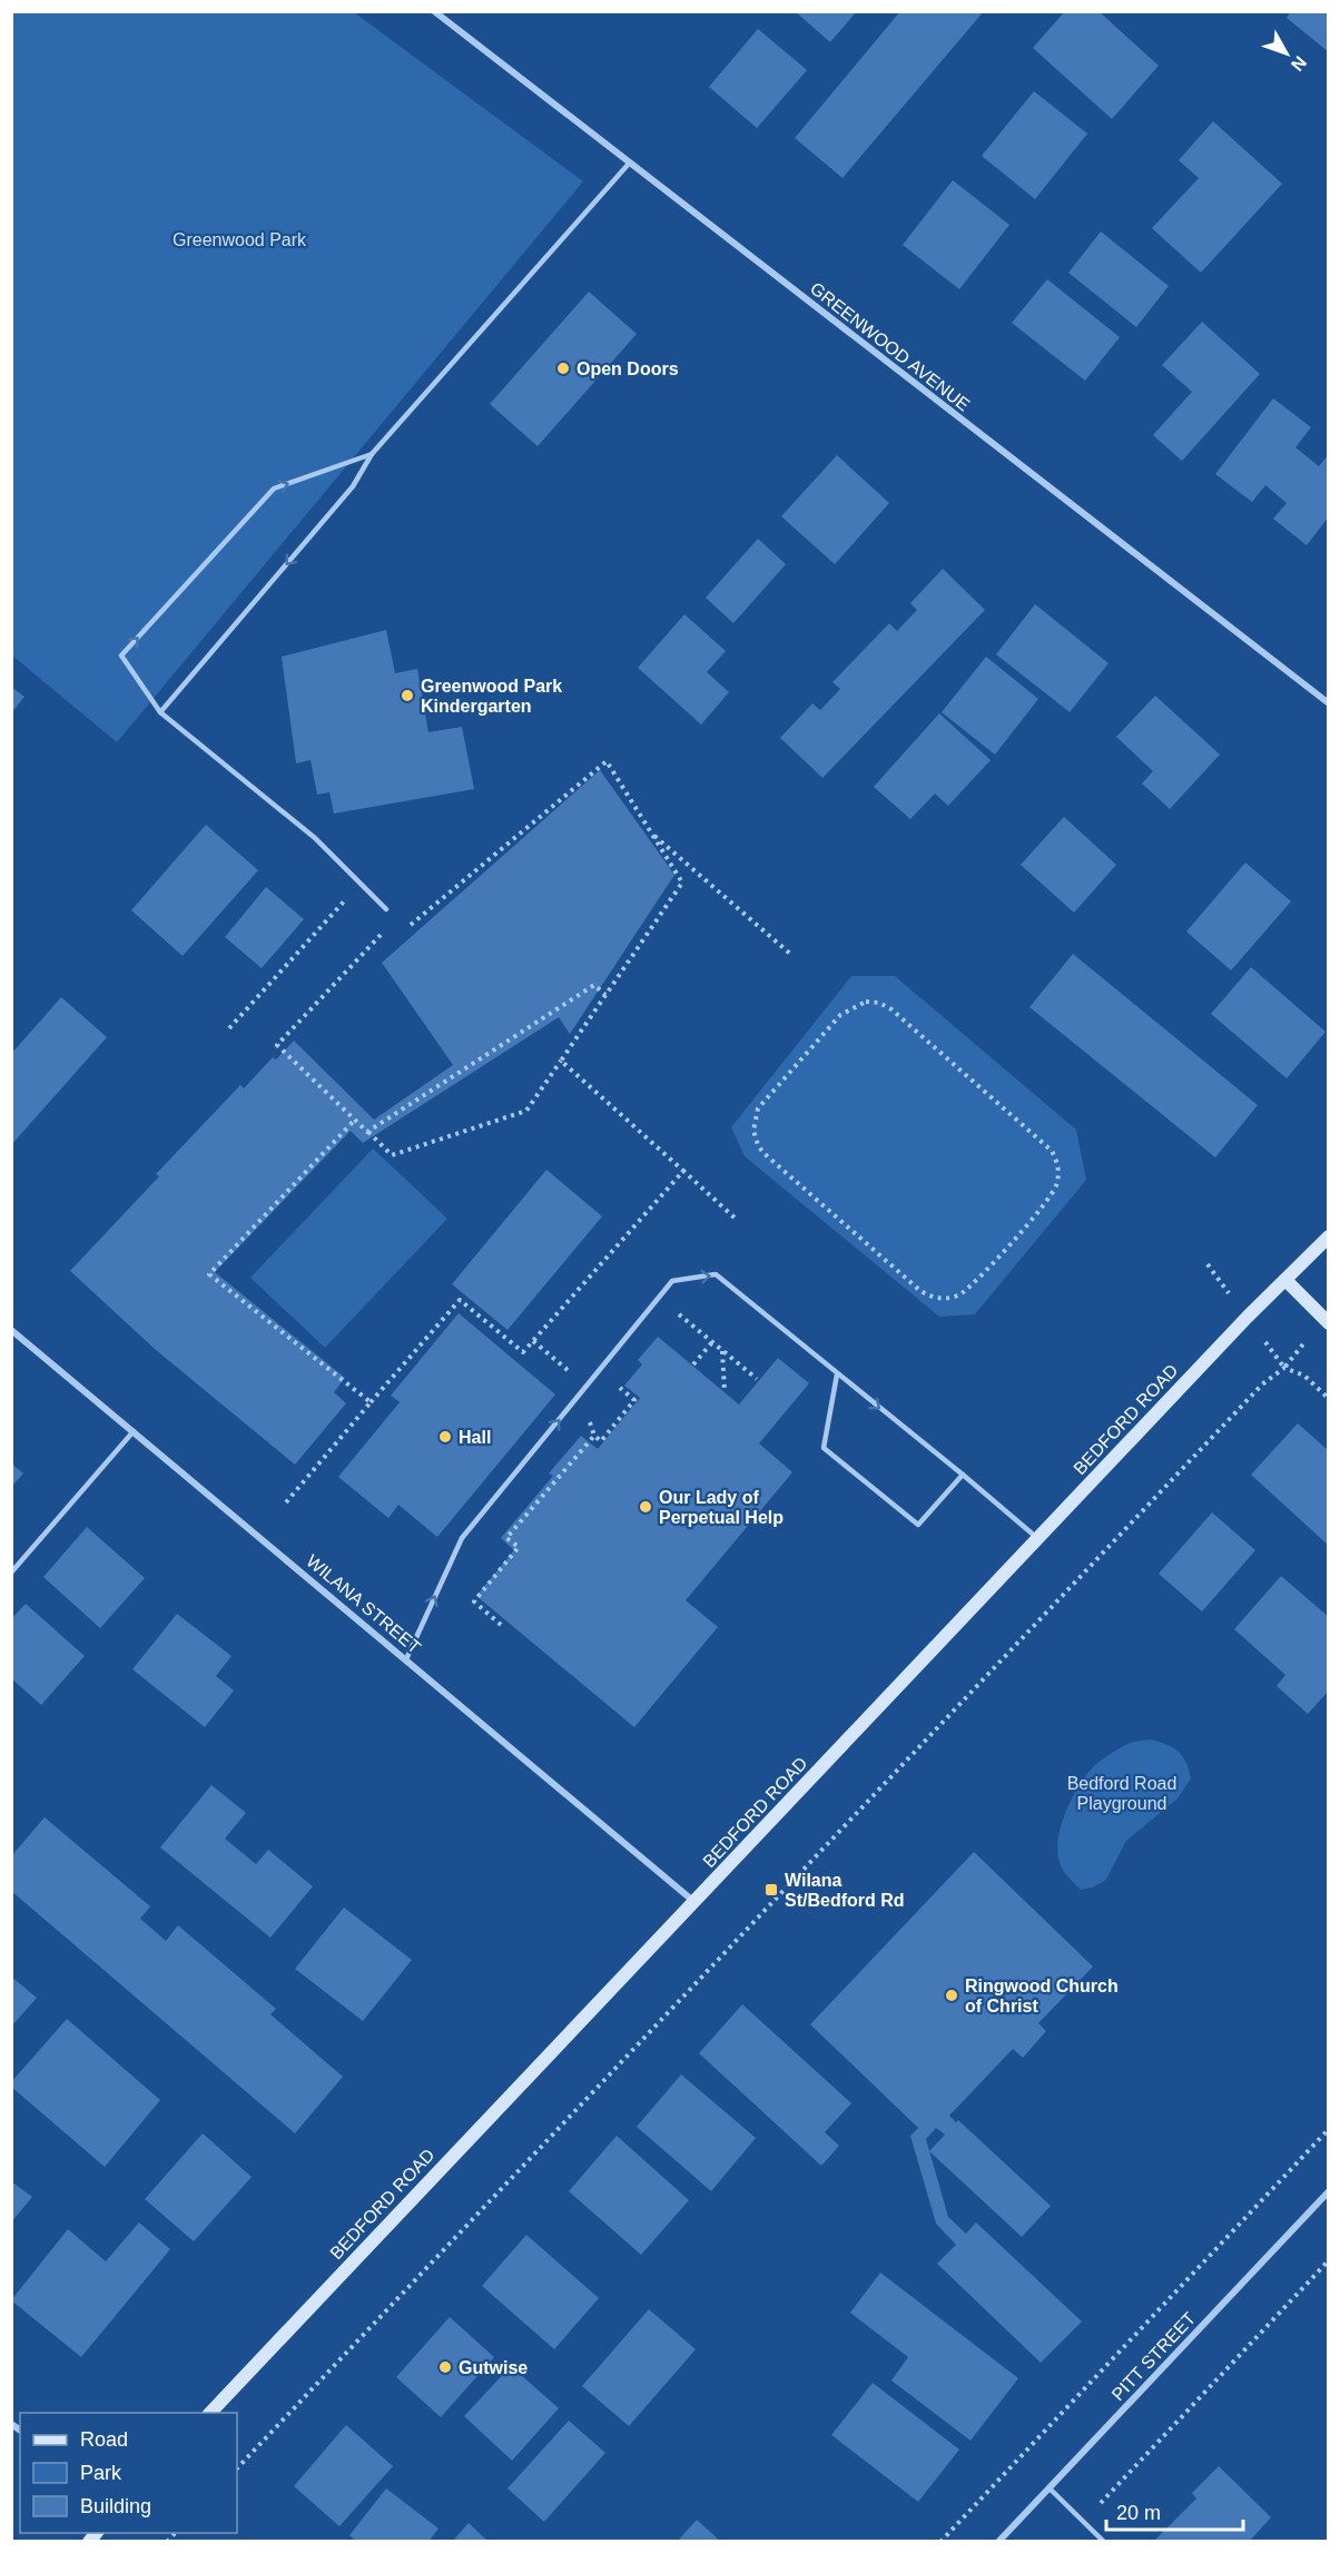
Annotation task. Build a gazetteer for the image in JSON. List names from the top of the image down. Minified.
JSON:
{"streets":{"main road":["BEDFORD ROAD"],"street":["GREENWOOD AVENUE","WILANA STREET","PITT STREET"]},"crossings":[["BEDFORD ROAD","WILANA STREET"]],"parks":["Greenwood Park","Bedford Road Playground"],"places":{"other":["Open Doors","Greenwood Park Kindergarten","Hall","Our Lady of Perpetual Help","Ringwood Church of Christ","Gutwise"],"transit":["Wilana St/Bedford Rd"]},"legend":["Road","Park","Building"],"scale_bar":"20 m","north":"bottom right"}
